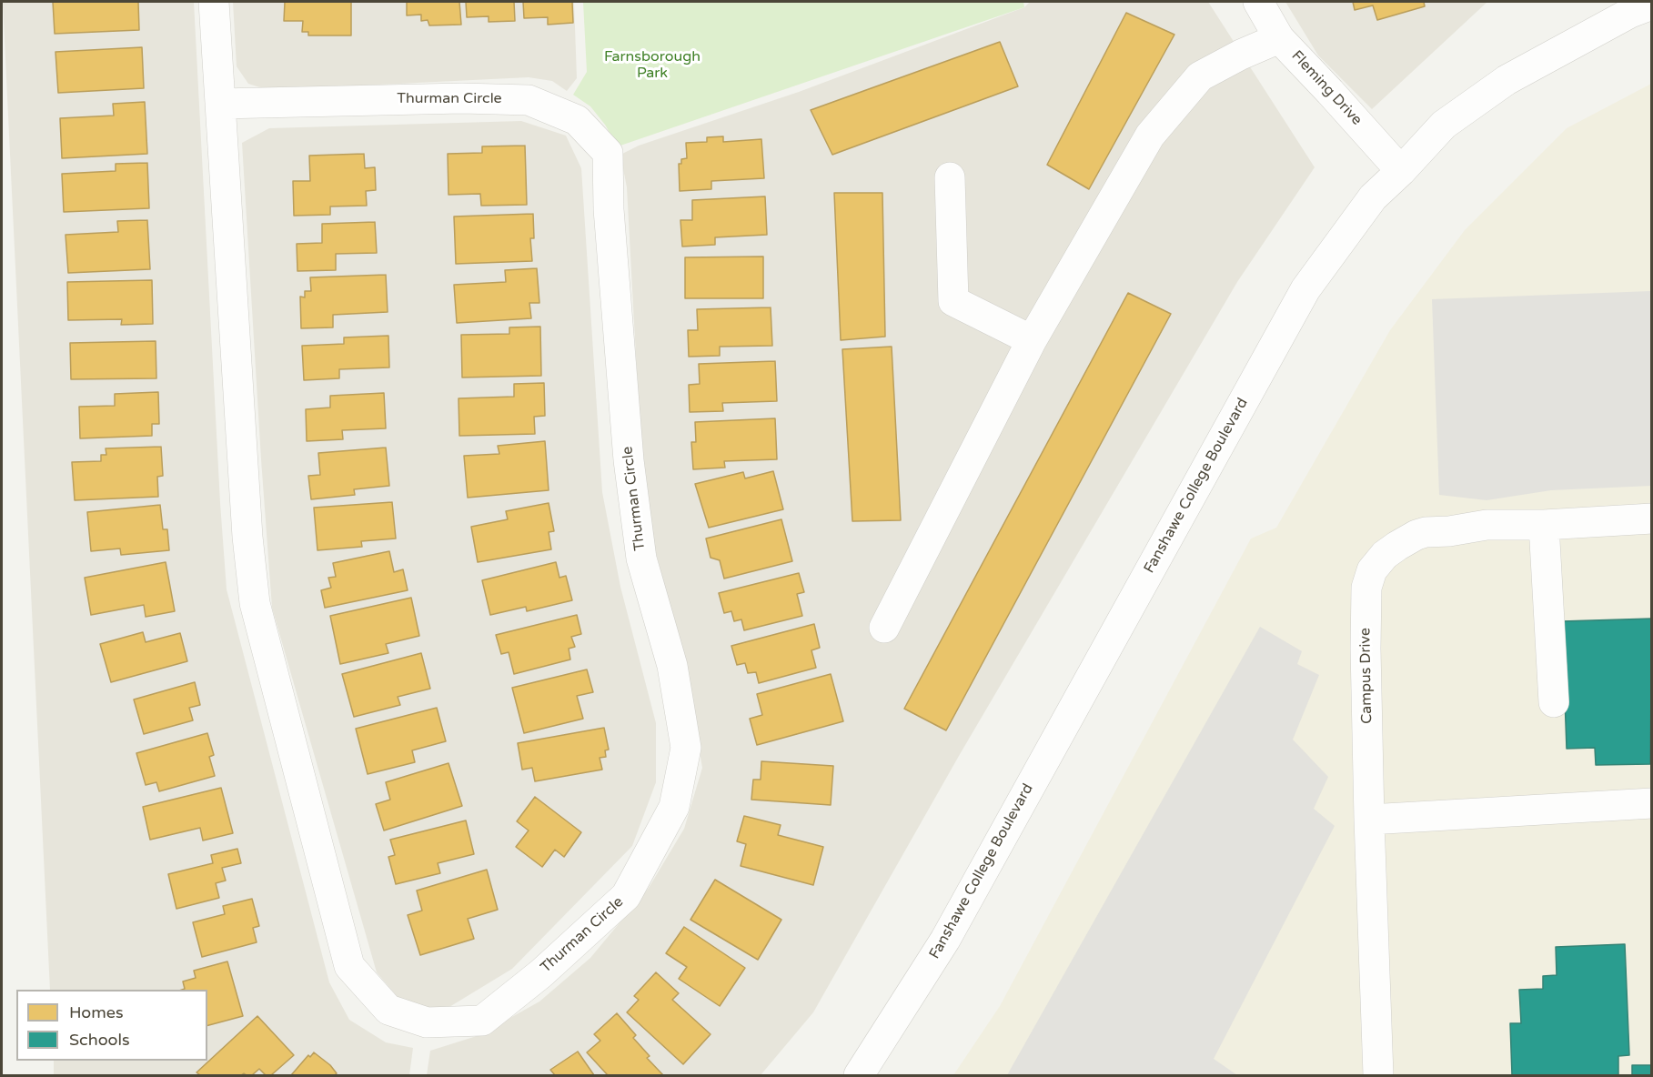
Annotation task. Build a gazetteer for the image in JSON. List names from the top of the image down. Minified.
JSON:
{"streets":{"street":["Fleming Drive","Thurman Circle","Fanshawe College Boulevard","Campus Drive"]},"crossings":[["Fleming Drive","Fanshawe College Boulevard"]],"parks":["Farnsborough Park"],"legend":["Homes","Schools"]}
